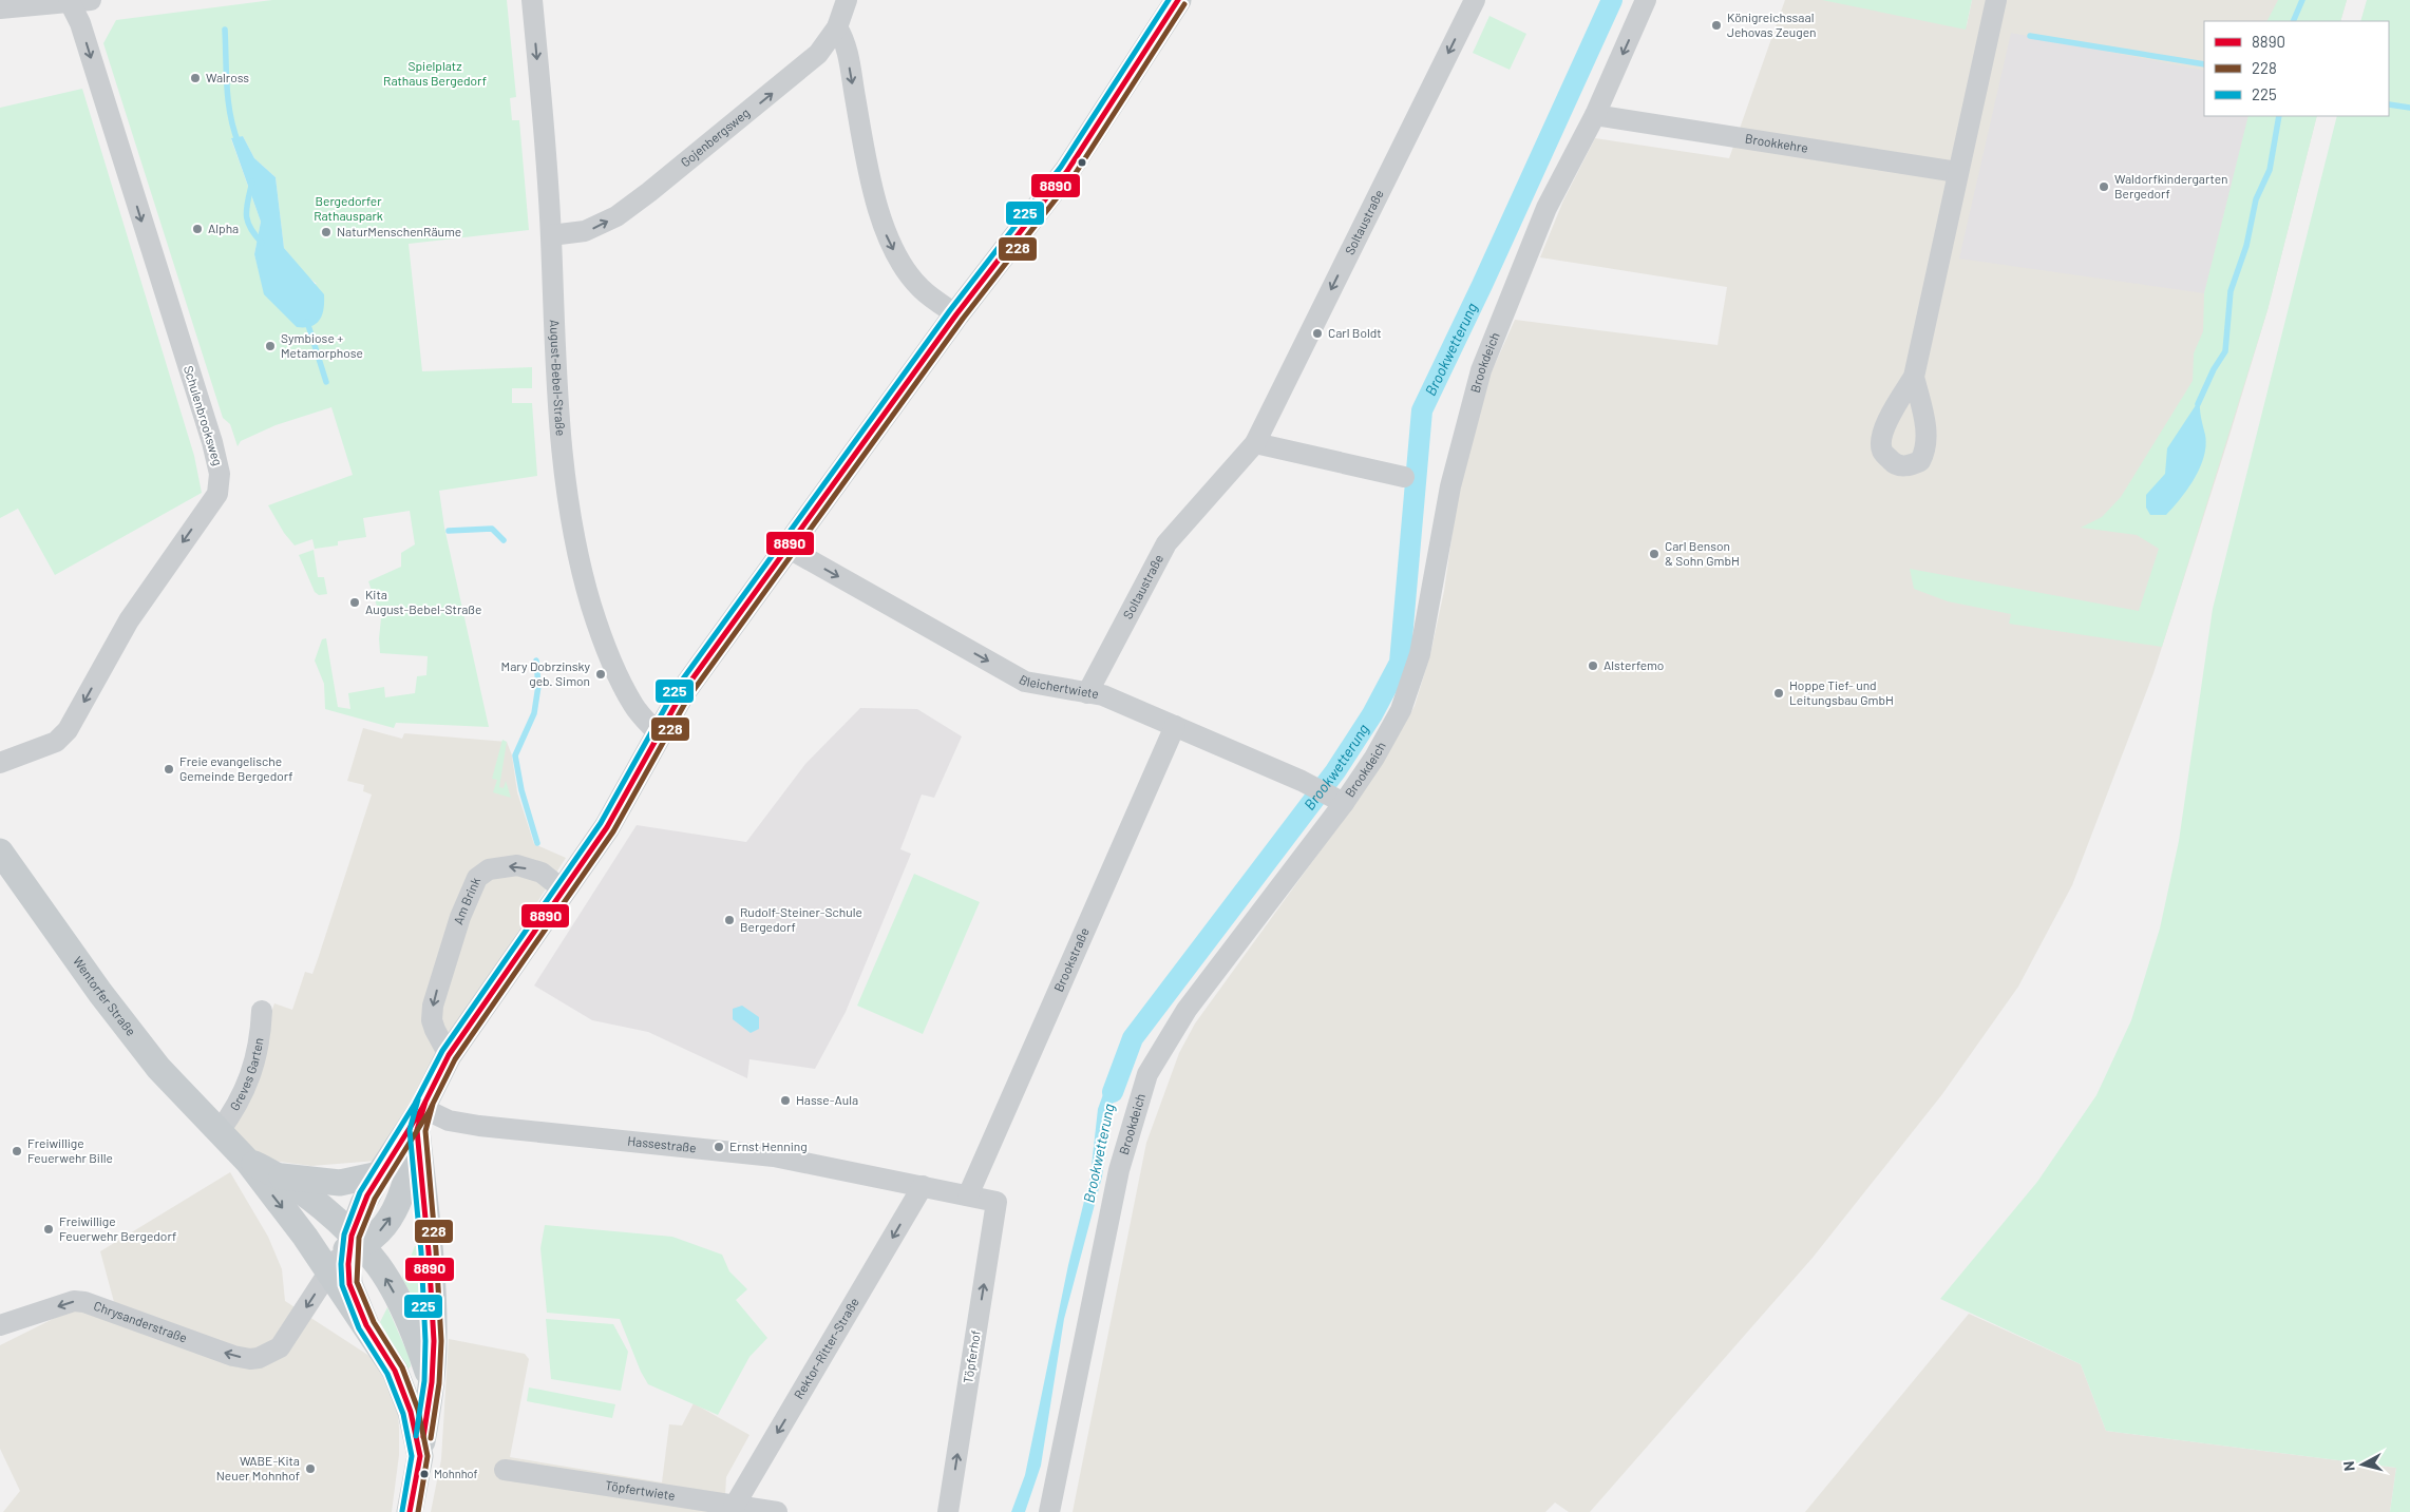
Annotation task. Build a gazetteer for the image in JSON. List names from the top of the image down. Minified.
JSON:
{"streets":{"main road":["Wentorfer Straße"],"street":["Gojenbergsweg","Brookkehre","Soltaustraße","Brookdeich","August-Bebel-Straße","Schulenbrooksweg","Bleichertwiete","Am Brink","Brookstraße","Greves Garten","Hassestraße","Chrysanderstraße","Rektor-Ritter-Straße","Töpferhof","Töpfertwiete"]},"crossings":[["Gojenbergsweg","August-Bebel-Straße"],["Brookkehre","Brookdeich"],["Soltaustraße","Bleichertwiete"],["Brookdeich","Bleichertwiete"],["Bleichertwiete","Brookstraße"],["Brookstraße","Hassestraße"],["Wentorfer Straße","Greves Garten"],["Hassestraße","Rektor-Ritter-Straße"],["Hassestraße","Töpferhof"],["Rektor-Ritter-Straße","Töpfertwiete"]],"one_way":["Gojenbergsweg","Soltaustraße","Schulenbrooksweg","Bleichertwiete","Chrysanderstraße","Rektor-Ritter-Straße","Töpferhof"],"water":["Brookwetterung"],"parks":["Spielplatz Rathaus Bergedorf","Bergedorfer Rathauspark"],"places":["Königreichssaal Jehovas Zeugen","Walross","Waldorfkindergarten Bergedorf","Alpha","NaturMenschenRäume","Carl Boldt","Symbiose + Metamorphose","Carl Benson & Sohn GmbH","Kita August-Bebel-Straße","Alsterfemo","Mary Dobrzinsky geb. Simon","Hoppe Tief- und Leitungsbau GmbH","Freie evangelische Gemeinde Bergedorf","Rudolf-Steiner-Schule Bergedorf","Hasse-Aula","Ernst Henning","Freiwillige Feuerwehr Bille","Freiwillige Feuerwehr Bergedorf","WABE-Kita Neuer Mohnhof","Mohnhof"],"lines":["transit line 8890","transit line 225","transit line 228"],"legend":["8890","228","225"],"north":"left"}
